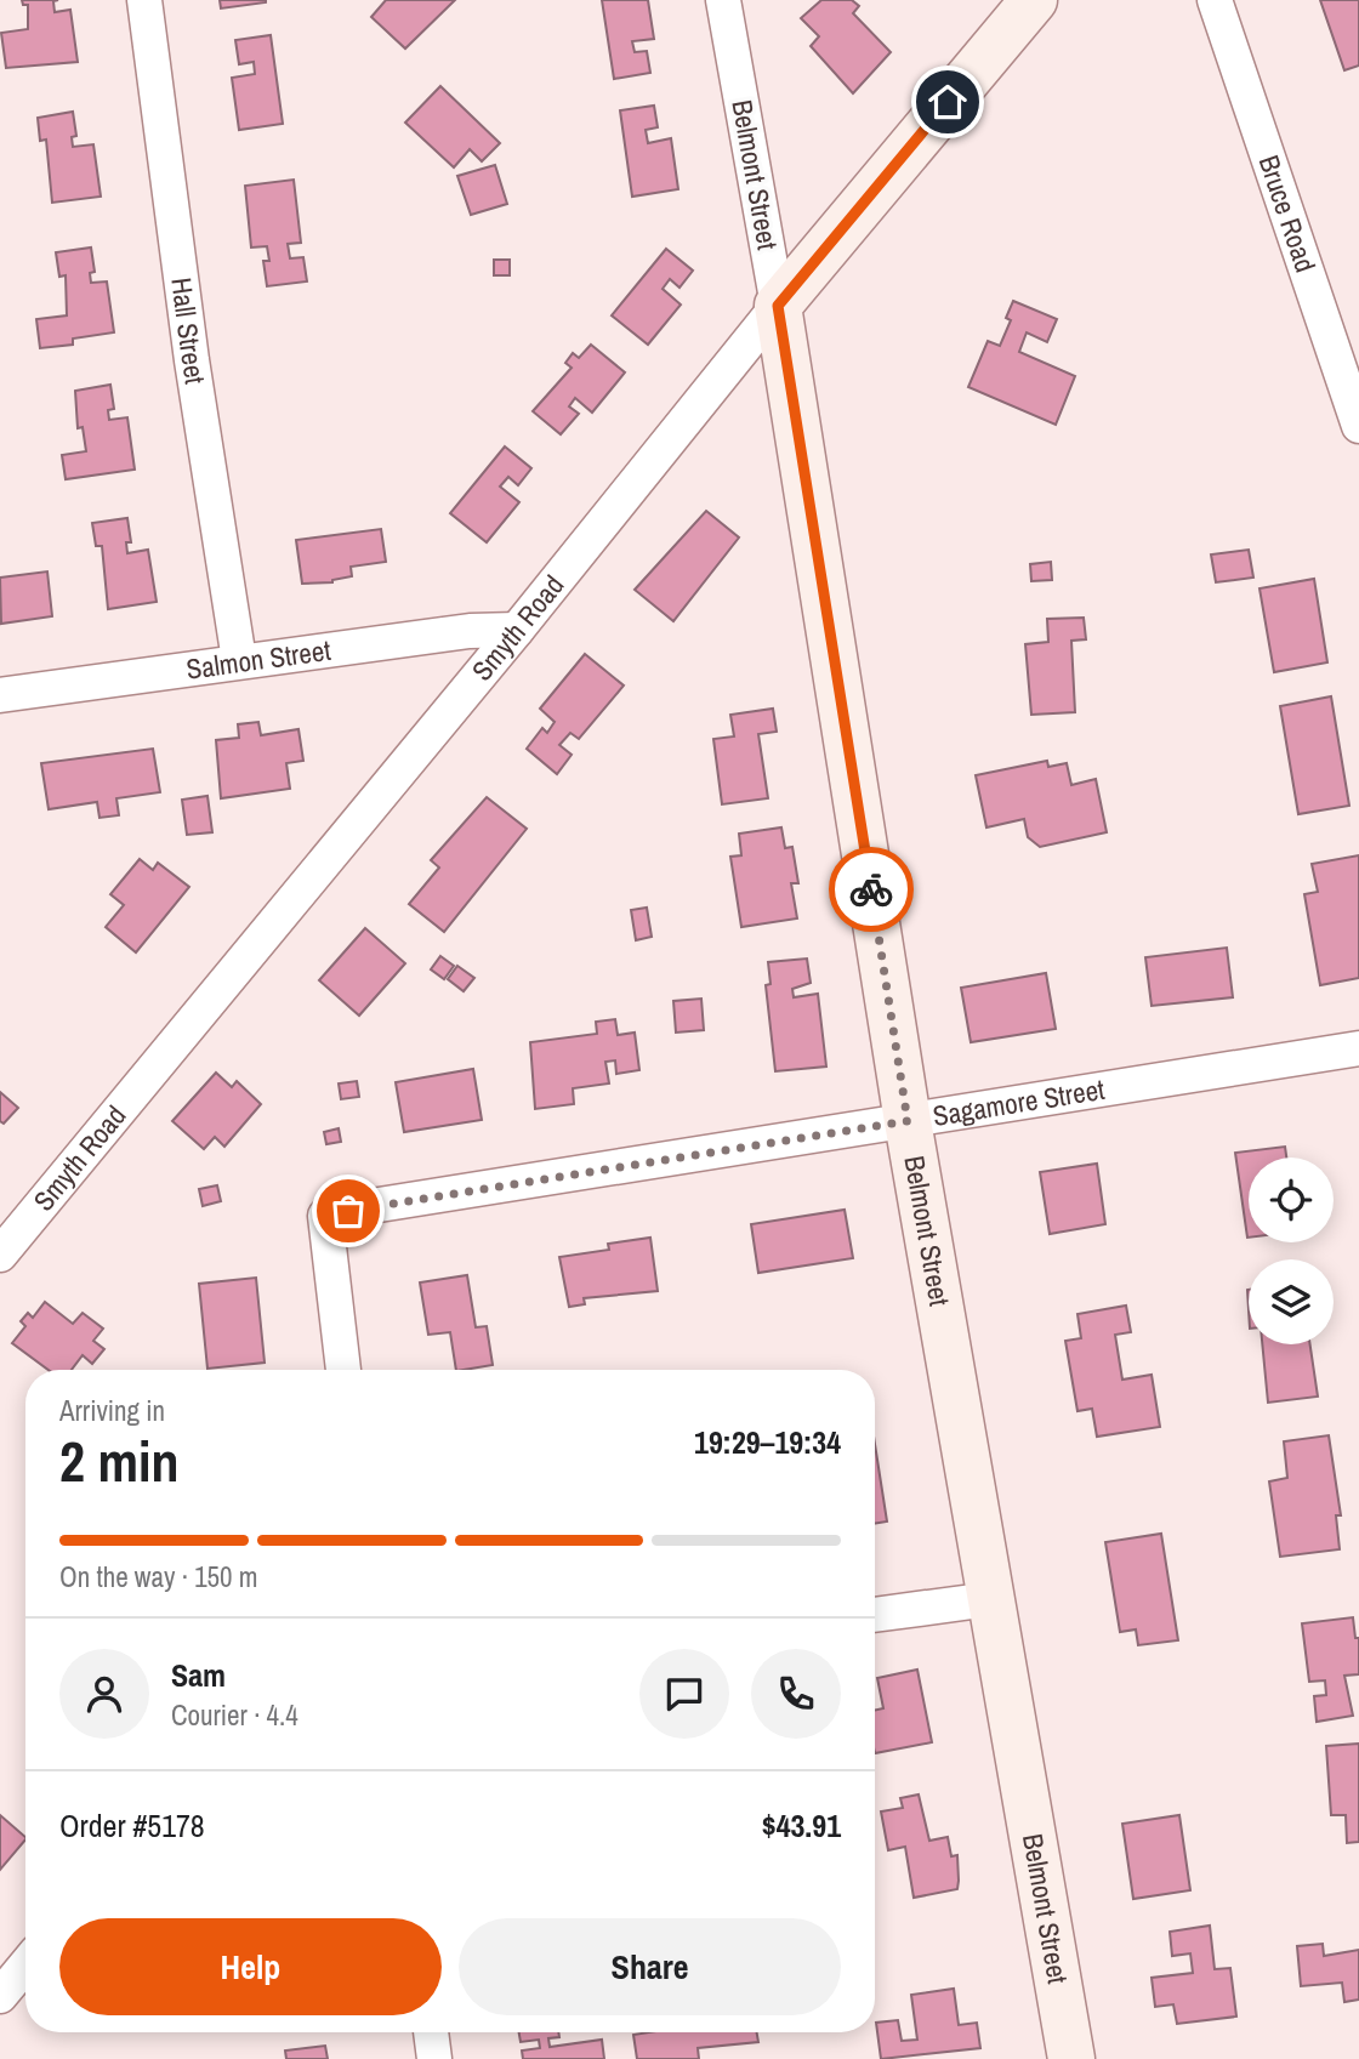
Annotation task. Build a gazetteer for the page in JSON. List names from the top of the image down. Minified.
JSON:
{"streets":{"street":["Belmont Street","Bruce Road","Hall Street","Smyth Road","Salmon Street","Sagamore Street"]},"crossings":[["Belmont Street","Smyth Road"],["Belmont Street","Sagamore Street"],["Hall Street","Salmon Street"],["Smyth Road","Salmon Street"]],"page":{"heading":["2 min","Arriving in","19:29–19:34"],"panel":["Sam","Courier · 4.4","Order #5178","$43.91"],"bar":"On the way · 150 m","buttons":["Help","Share"]}}
